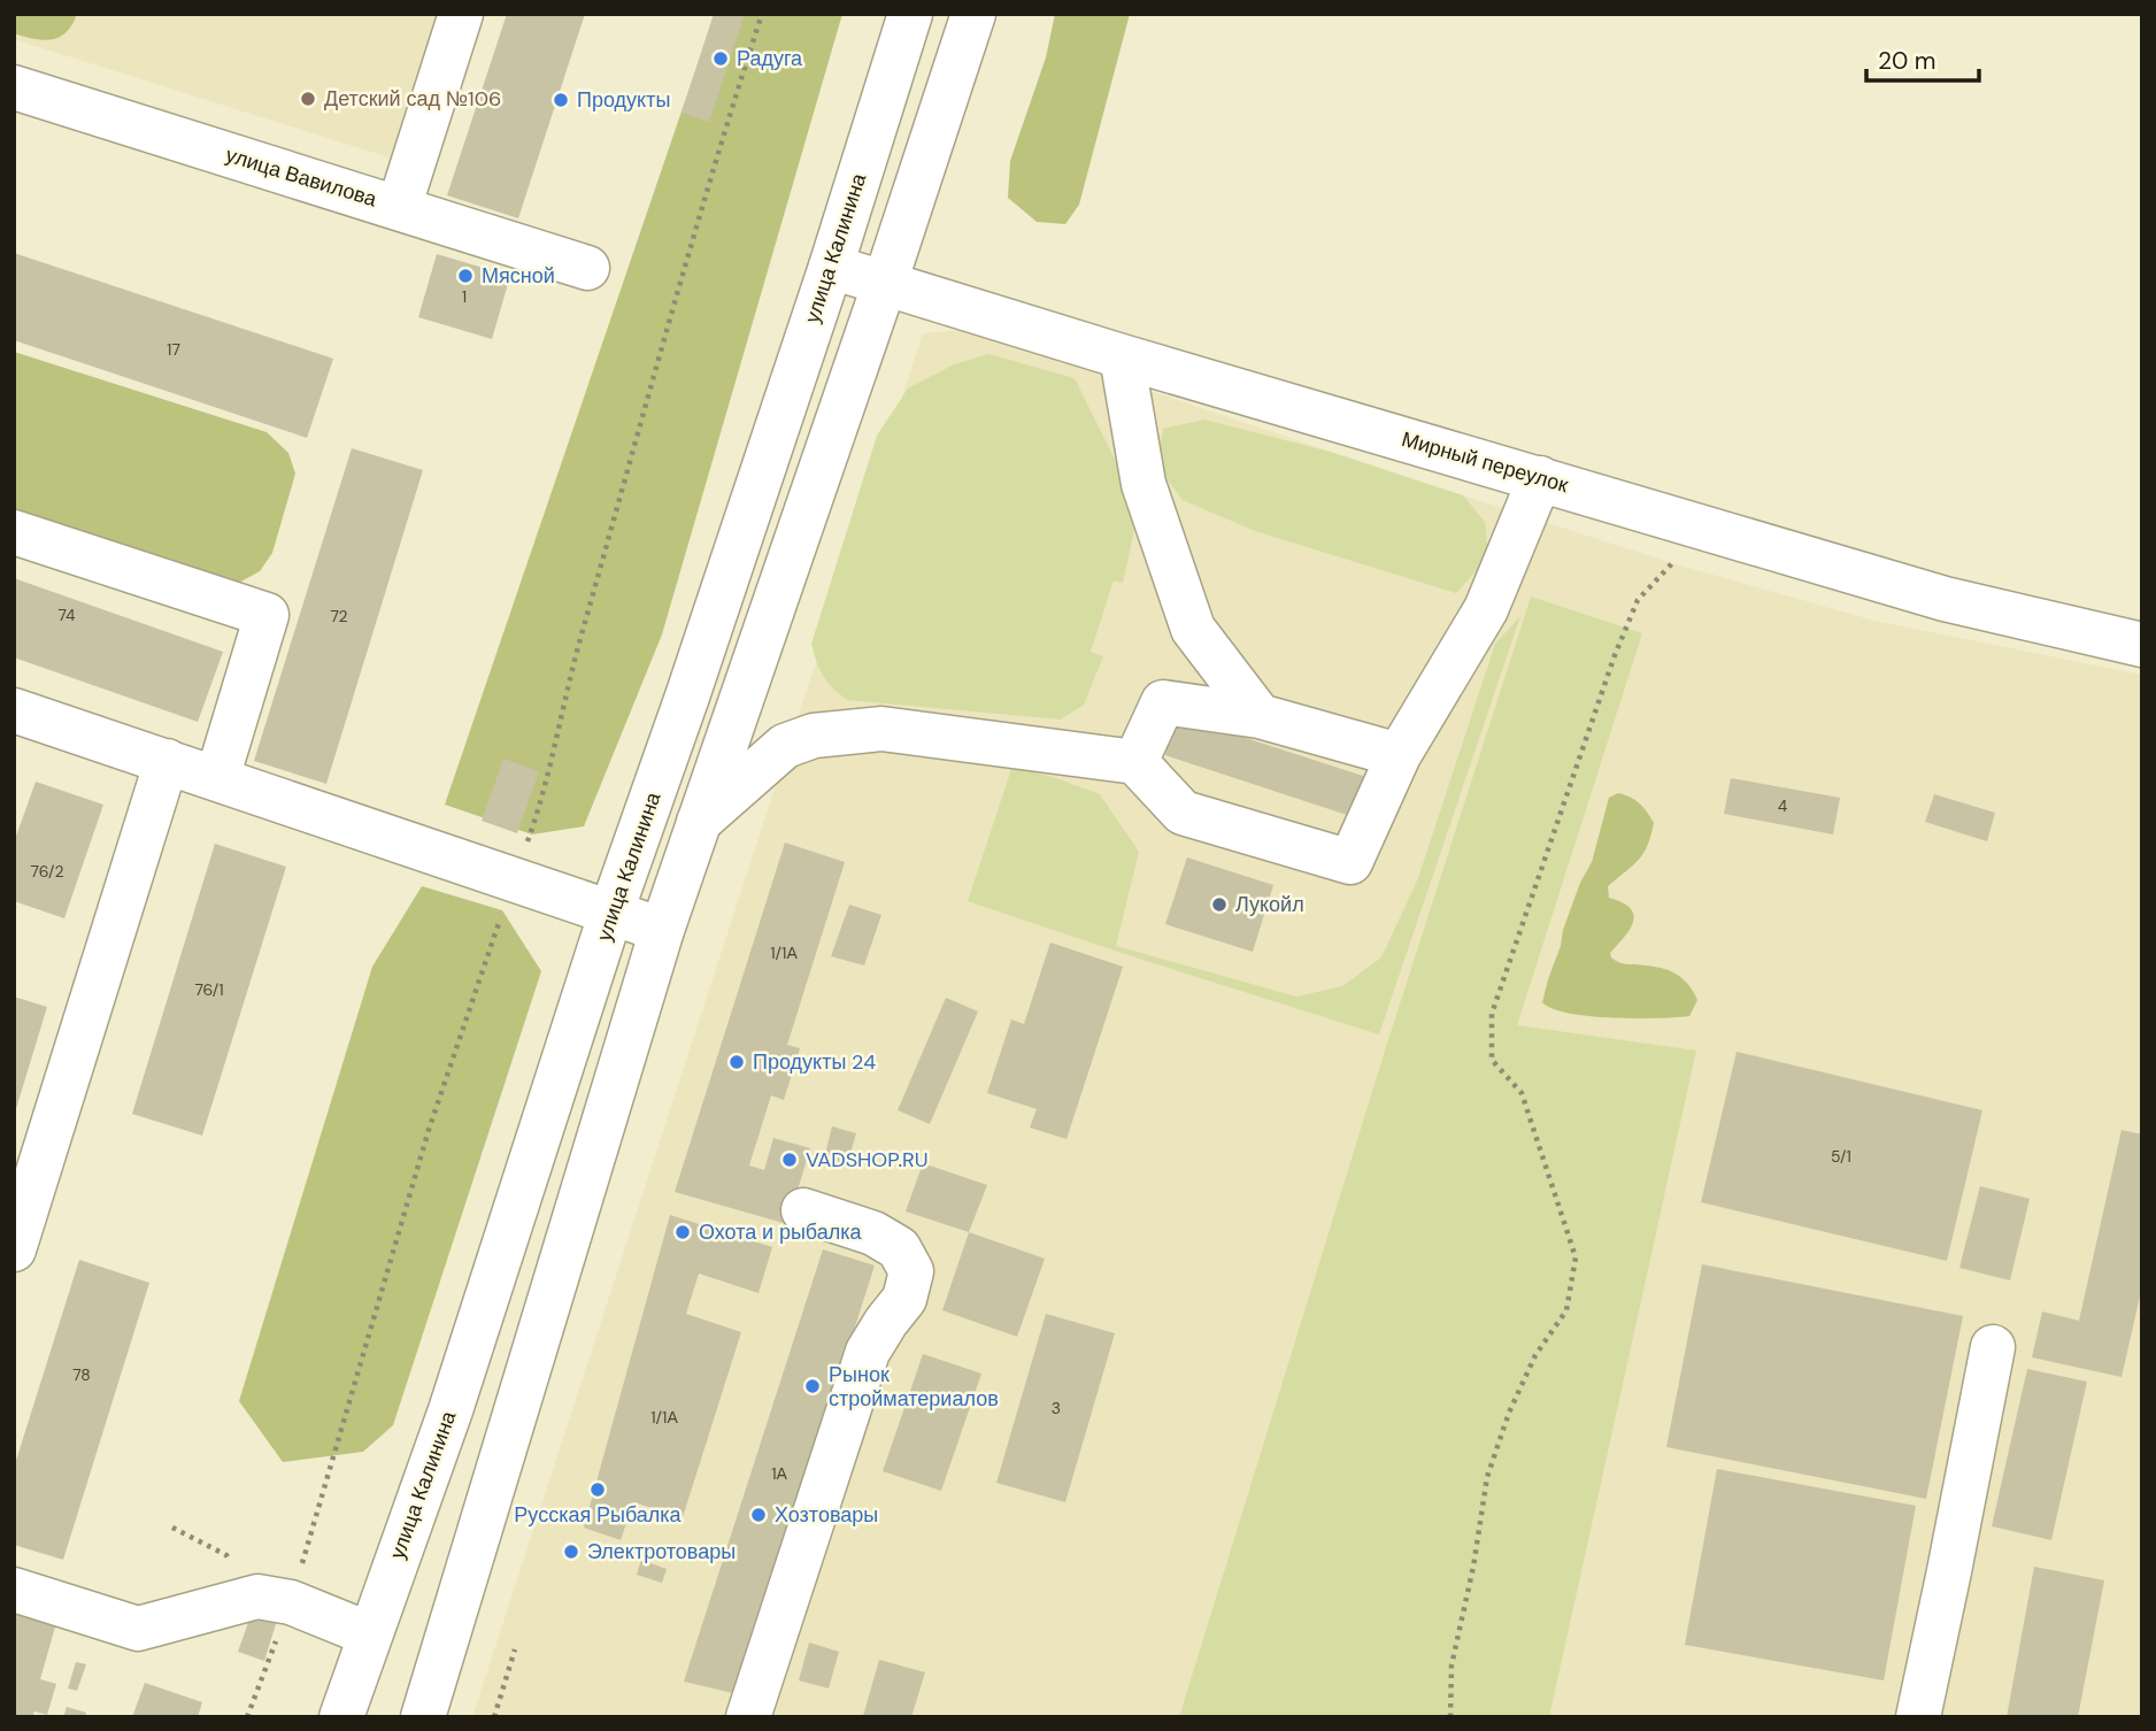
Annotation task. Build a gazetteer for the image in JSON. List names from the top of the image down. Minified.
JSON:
{"streets":{"main road":["улица Вавилова","улица Калинина","Мирный переулок"]},"crossings":[["улица Калинина","Мирный переулок"]],"places":["Радуга","Детский сад №106","Продукты","Мясной","Лукойл","Продукты 24","VADSHOP.RU","Охота и рыбалка","Рынок стройматериалов","Русская Рыбалка","Хозтовары","Электротовары"],"house_numbers":["1","17","74","72","4","76/2","1/1А","76/1","5/1","78","3","1/1А","1А"],"scale_bar":"20 m"}
